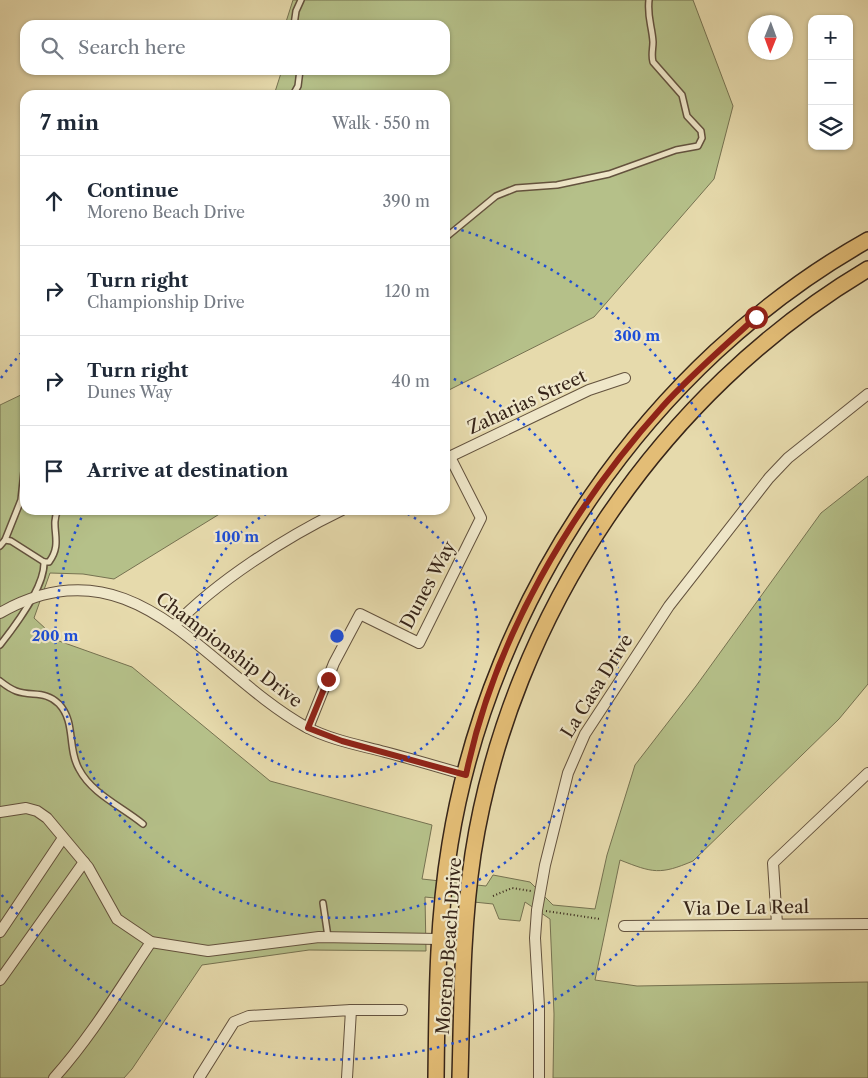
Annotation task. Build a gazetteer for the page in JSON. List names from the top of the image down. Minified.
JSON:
{"streets":{"main road":["Moreno Beach Drive"],"street":["Zaharias Street","Dunes Way","Championship Drive","La Casa Drive","Via De La Real"]},"crossings":[["Dunes Way","Championship Drive"],["Championship Drive","Moreno Beach Drive"]],"north":"bottom","page":{"map_buttons":["+","−"],"search":"Search here","heading":["7 min","Walk · 550 m"],"list":[["Continue","Moreno Beach Drive","390 m"],["Turn right","Championship Drive","120 m"],["Turn right","Dunes Way","40 m"],"Arrive at destination"]},"rings":["300 m","100 m","200 m"]}
